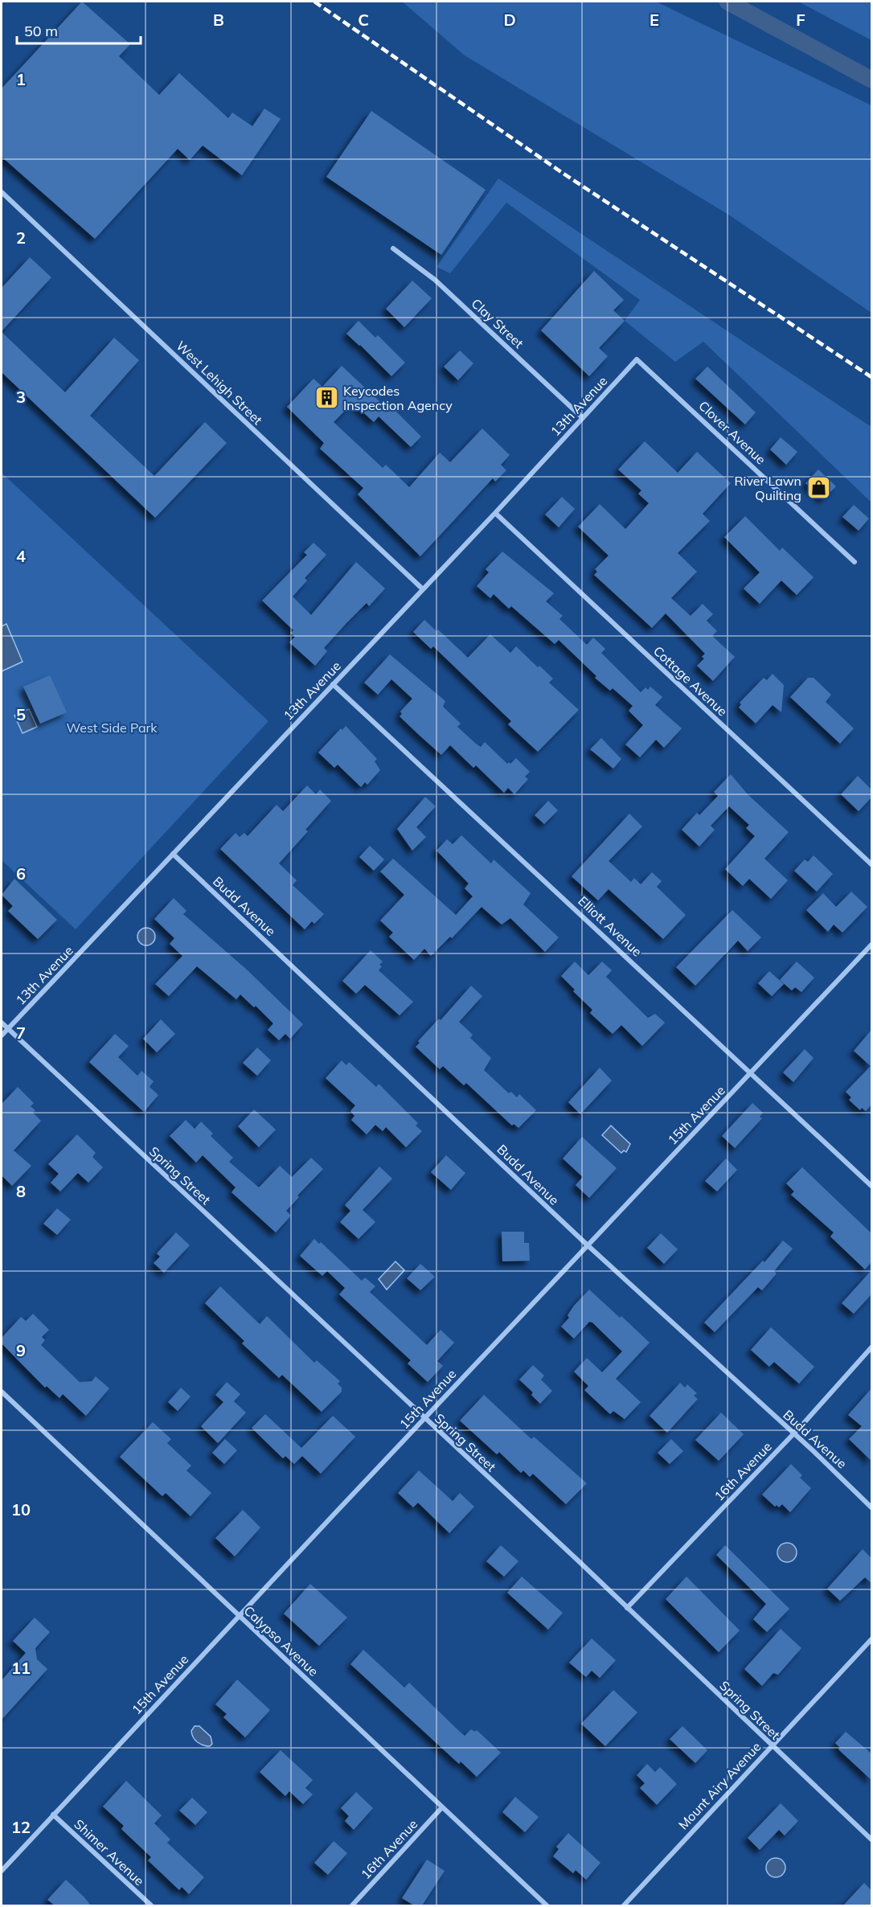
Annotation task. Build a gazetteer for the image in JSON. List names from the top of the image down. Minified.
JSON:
{"streets":{"street":["Clay Street","West Lehigh Street","13th Avenue","Clover Avenue","Cottage Avenue","Budd Avenue","Elliott Avenue","15th Avenue","Spring Street","16th Avenue","Calypso Avenue","Mount Airy Avenue","Shimer Avenue"]},"crossings":[["Clay Street","13th Avenue"],["West Lehigh Street","13th Avenue"],["13th Avenue","Clover Avenue"],["13th Avenue","Cottage Avenue"],["13th Avenue","Budd Avenue"],["13th Avenue","Elliott Avenue"],["13th Avenue","Spring Street"],["Budd Avenue","15th Avenue"],["Budd Avenue","16th Avenue"],["Elliott Avenue","15th Avenue"],["15th Avenue","Spring Street"],["15th Avenue","Calypso Avenue"],["15th Avenue","Shimer Avenue"],["Spring Street","16th Avenue"],["Spring Street","Mount Airy Avenue"],["16th Avenue","Calypso Avenue"]],"parks":["West Side Park"],"places":{"building":["Keycodes Inspection Agency"],"shop":["River Lawn Quilting"]},"scale_bar":"50 m","grid":{"columns":["B","C","D","E","F"],"rows":["1","2","3","4","5","6","7","8","9","10","11","12"]}}
